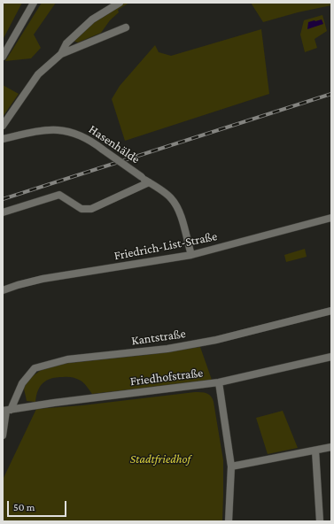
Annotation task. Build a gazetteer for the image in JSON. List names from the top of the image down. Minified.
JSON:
{"streets":{"street":["Hasenhälde","Friedrich-List-Straße","Kantstraße","Friedhofstraße"]},"crossings":[["Hasenhälde","Friedrich-List-Straße"],["Kantstraße","Friedhofstraße"]],"parks":["Stadtfriedhof"],"scale_bar":"50 m"}
